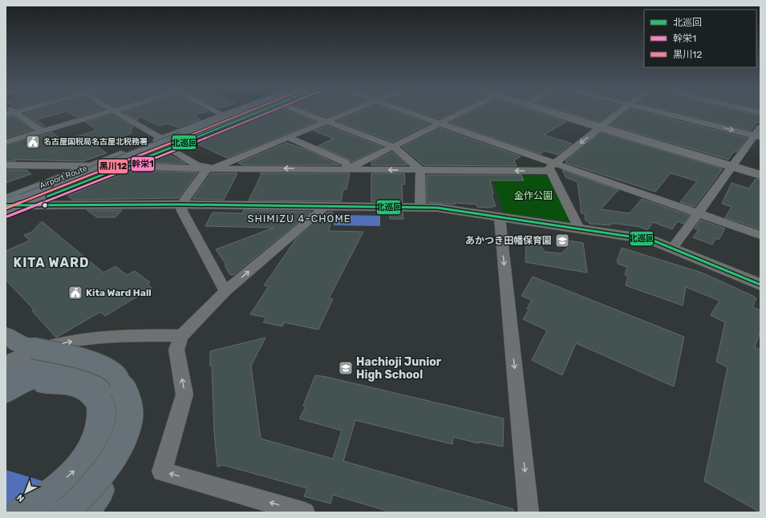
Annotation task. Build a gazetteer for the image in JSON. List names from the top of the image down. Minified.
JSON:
{"streets":{"highway":["Airport Route"]},"districts":["SHIMIZU 4-CHOME","KITA WARD"],"parks":["金作公園"],"places":{"public building":["名古屋国税局名古屋北税務署","Kita Ward Hall"],"school or university":["あかつき田幡保育園","Hachioji Junior High School"]},"lines":["transit line 北巡回","transit line 幹栄1","transit line 黒川12"],"legend":["北巡回","幹栄1","黒川12"],"north":"bottom left"}
